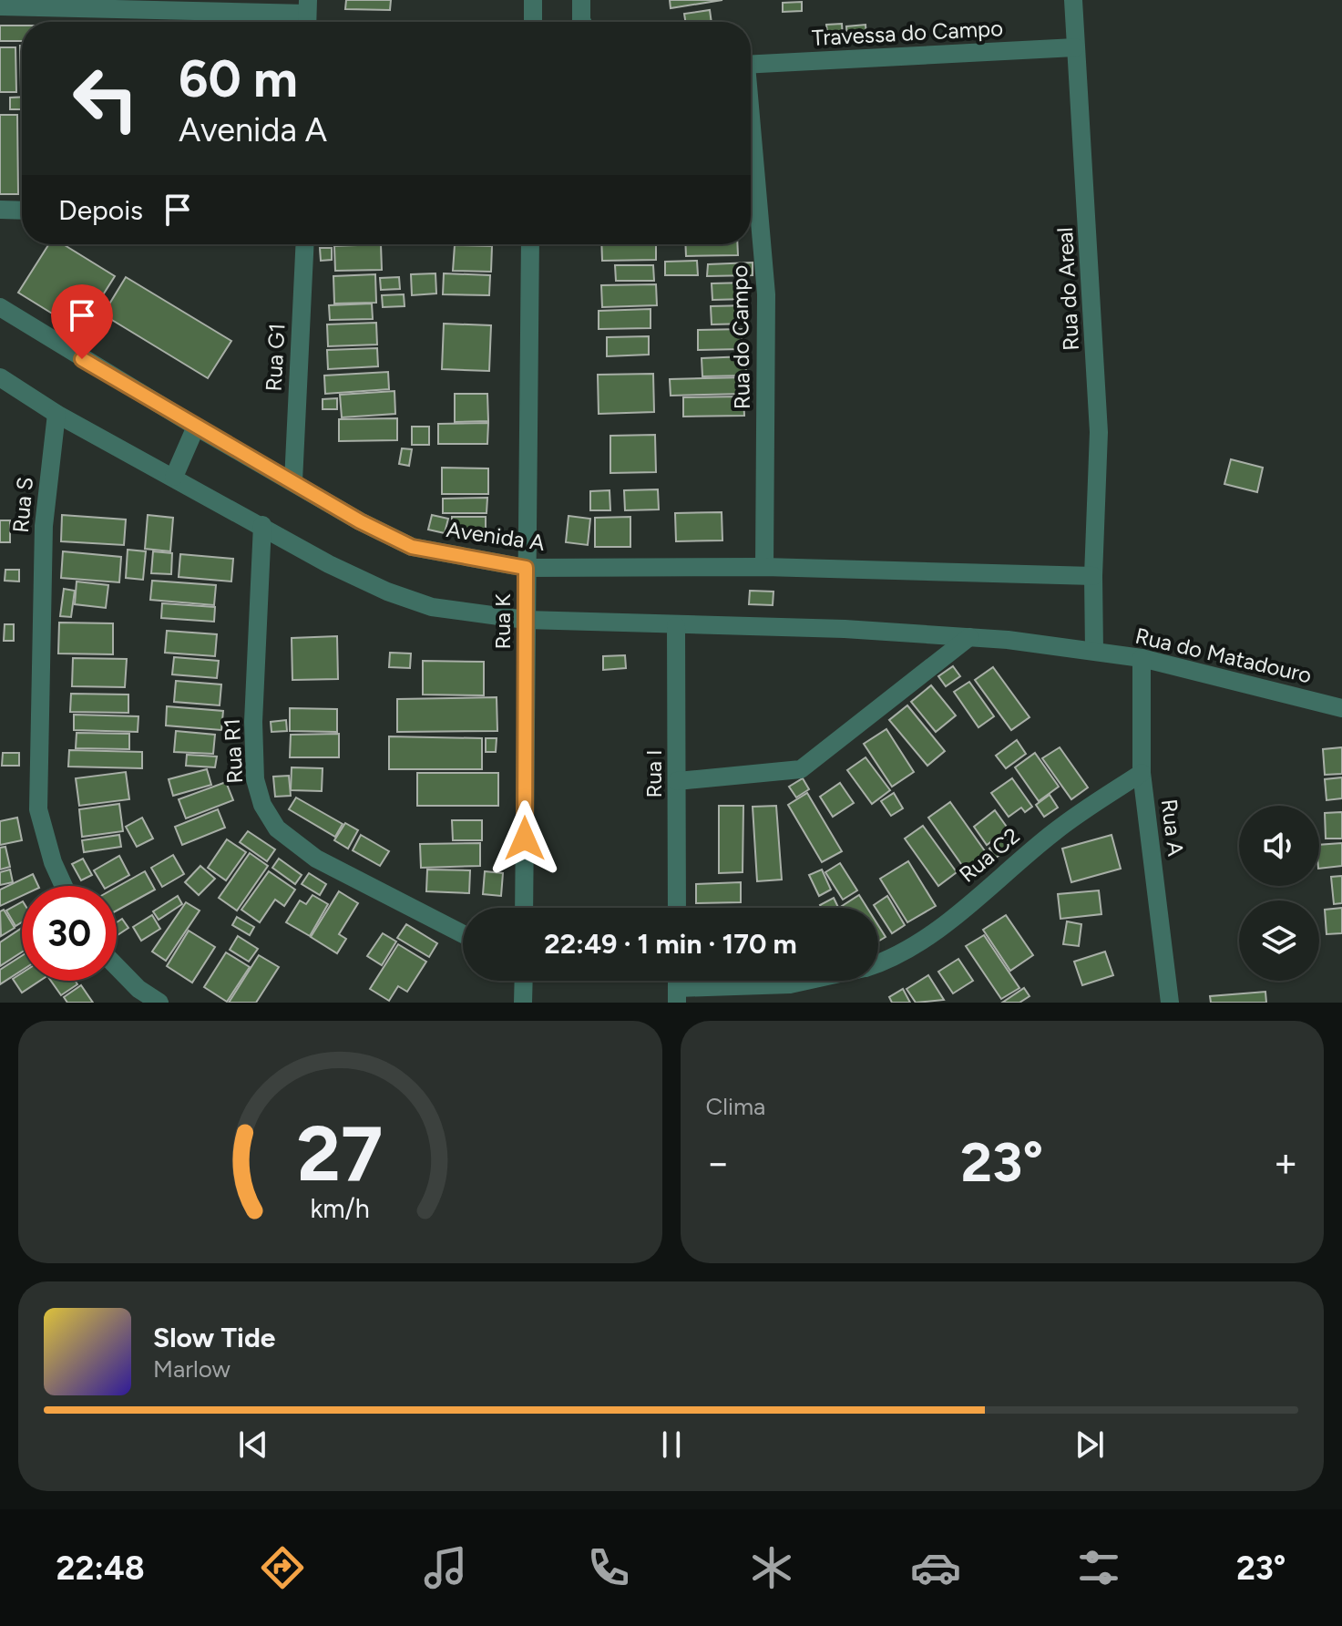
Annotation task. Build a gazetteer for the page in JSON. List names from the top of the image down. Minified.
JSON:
{"streets":{"street":["Travessa do Campo","Rua do Areal","Rua do Campo","Rua G1","Rua S","Avenida A","Rua K","Rua do Matadouro","Rua R1","Rua I","Rua A","Rua C2"]},"crossings":[["Travessa do Campo","Rua do Areal"],["Rua do Areal","Avenida A"],["Rua do Areal","Rua do Matadouro"],["Rua do Campo","Avenida A"],["Rua G1","Avenida A"],["Avenida A","Rua K"],["Rua do Matadouro","Rua A"],["Rua A","Rua C2"]],"page":{"turn":["60 m","Avenida A"],"then":"Depois","limit":"30","trip":"22:49 · 1 min · 170 m","tile":"Clima","heat":["−","23°","+"],"song":["Slow Tide","Marlow"],"tabs":["22:48","23°"],"gauge":["27","km/h"]}}
